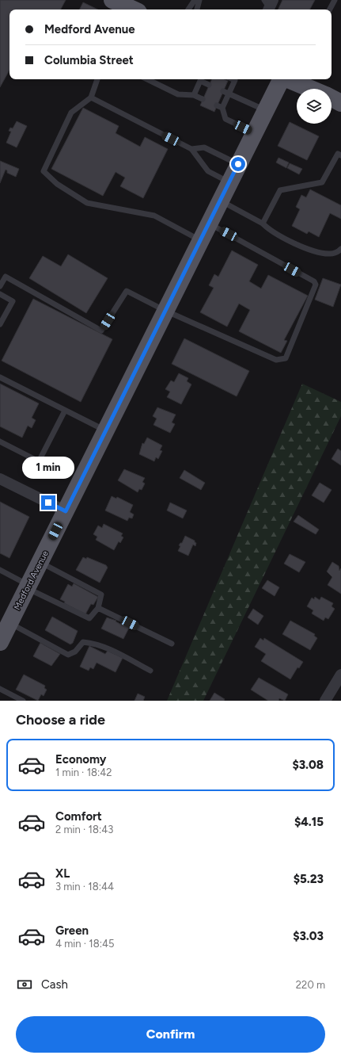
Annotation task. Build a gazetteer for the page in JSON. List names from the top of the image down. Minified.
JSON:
{"streets":{"main road":["Medford Avenue"]},"page":{"banner":["Medford Avenue","Columbia Street"],"bubble":"1 min","heading":"Choose a ride","list":[{"name":"Economy","note":"1 min · 18:42","value":"$3.08"},{"name":"Comfort","note":"2 min · 18:43","value":"$4.15"},{"name":"XL","note":"3 min · 18:44","value":"$5.23"},{"name":"Green","note":"4 min · 18:45","value":"$3.03"}],"pay":["Cash","220 m"],"buttons":"Confirm"}}
